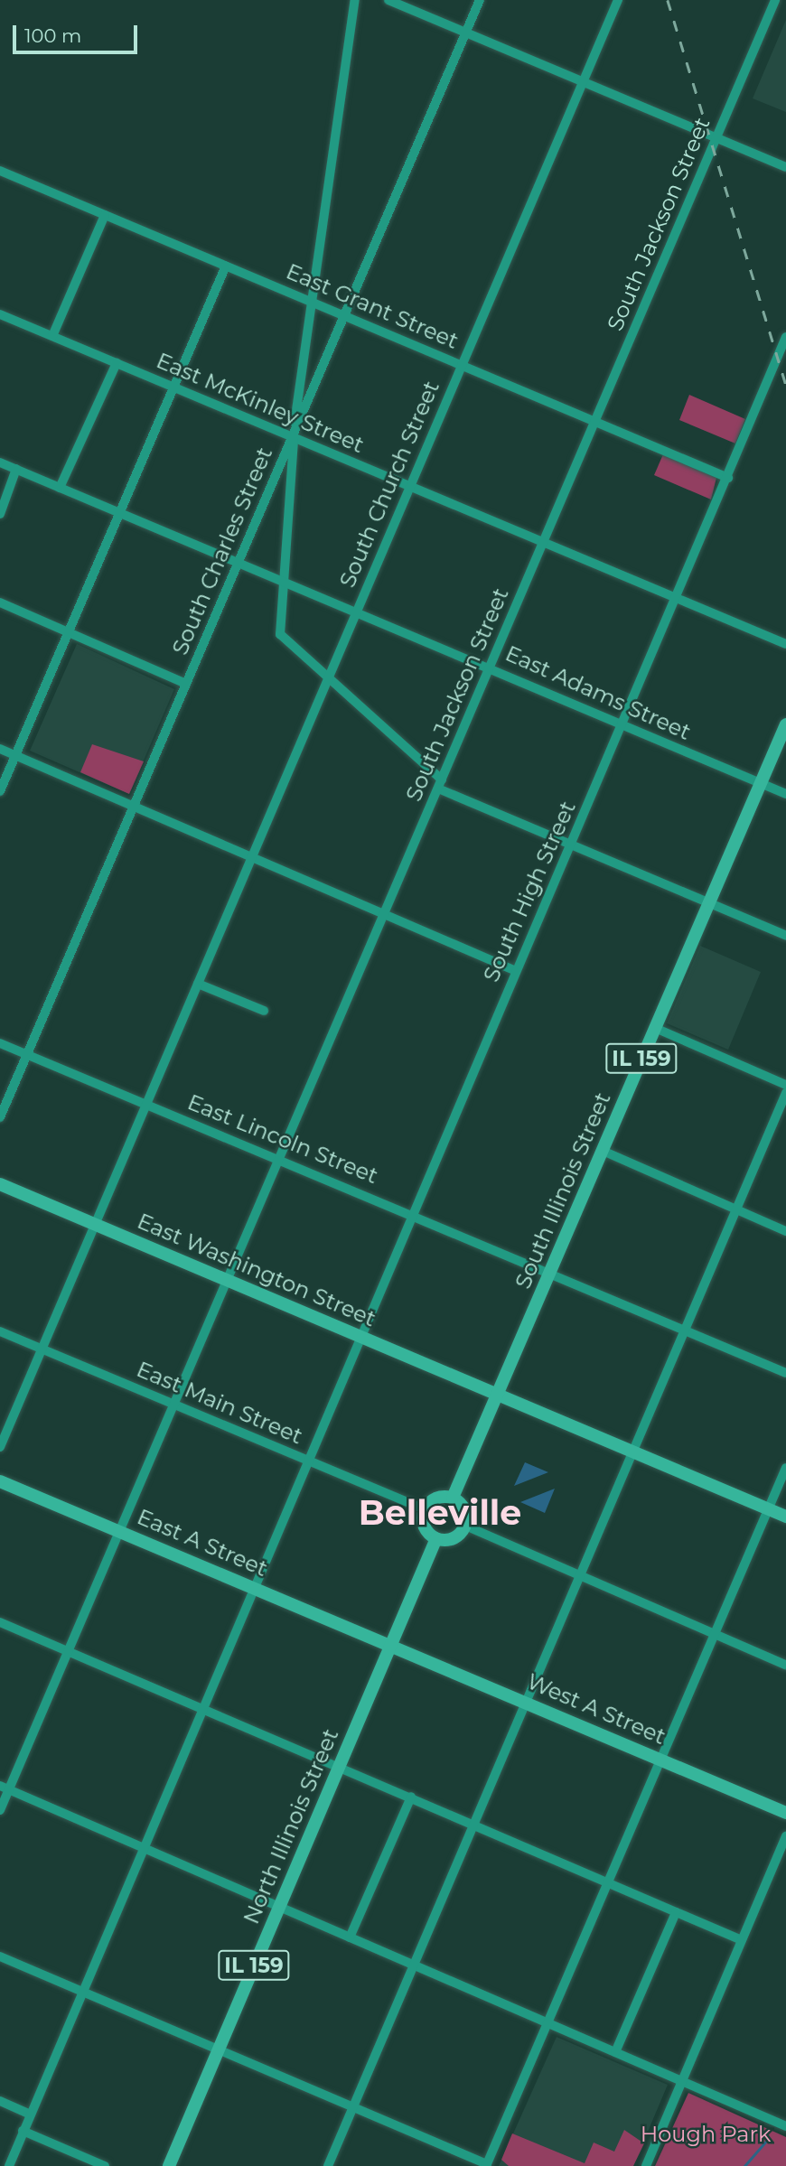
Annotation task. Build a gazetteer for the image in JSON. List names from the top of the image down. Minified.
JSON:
{"streets":{"main road":["IL 159","South Illinois Street","East Washington Street","East A Street","West A Street","North Illinois Street"],"street":["South Jackson Street","East Grant Street","East McKinley Street","South Church Street","South Charles Street","East Adams Street","South High Street","East Lincoln Street","East Main Street"]},"crossings":[["South Jackson Street","East Grant Street"],["South Jackson Street","East McKinley Street"],["South Jackson Street","East Adams Street"],["South Jackson Street","East Lincoln Street"],["South Jackson Street","East Washington Street"],["South Jackson Street","East Main Street"],["South Jackson Street","East A Street"],["East Grant Street","South Church Street"],["East Grant Street","South Charles Street"],["East Grant Street","South High Street"],["East McKinley Street","South Church Street"],["East McKinley Street","South Charles Street"],["East McKinley Street","South High Street"],["South Church Street","East Adams Street"],["South Church Street","East Lincoln Street"],["South Church Street","East Washington Street"],["South Church Street","East Main Street"],["South Charles Street","East Adams Street"],["South Charles Street","East Lincoln Street"],["East Adams Street","South High Street"],["East Adams Street","South Illinois Street"],["South High Street","East Lincoln Street"],["South High Street","East Washington Street"],["South High Street","East Main Street"],["South High Street","East A Street"],["East Lincoln Street","South Illinois Street"],["South Illinois Street","East Washington Street"],["South Illinois Street","East Main Street"],["South Illinois Street","North Illinois Street"],["East Main Street","North Illinois Street"],["East A Street","West A Street"],["East A Street","North Illinois Street"],["West A Street","North Illinois Street"]],"districts":["Belleville"],"parks":["Hough Park"],"scale_bar":"100 m"}
